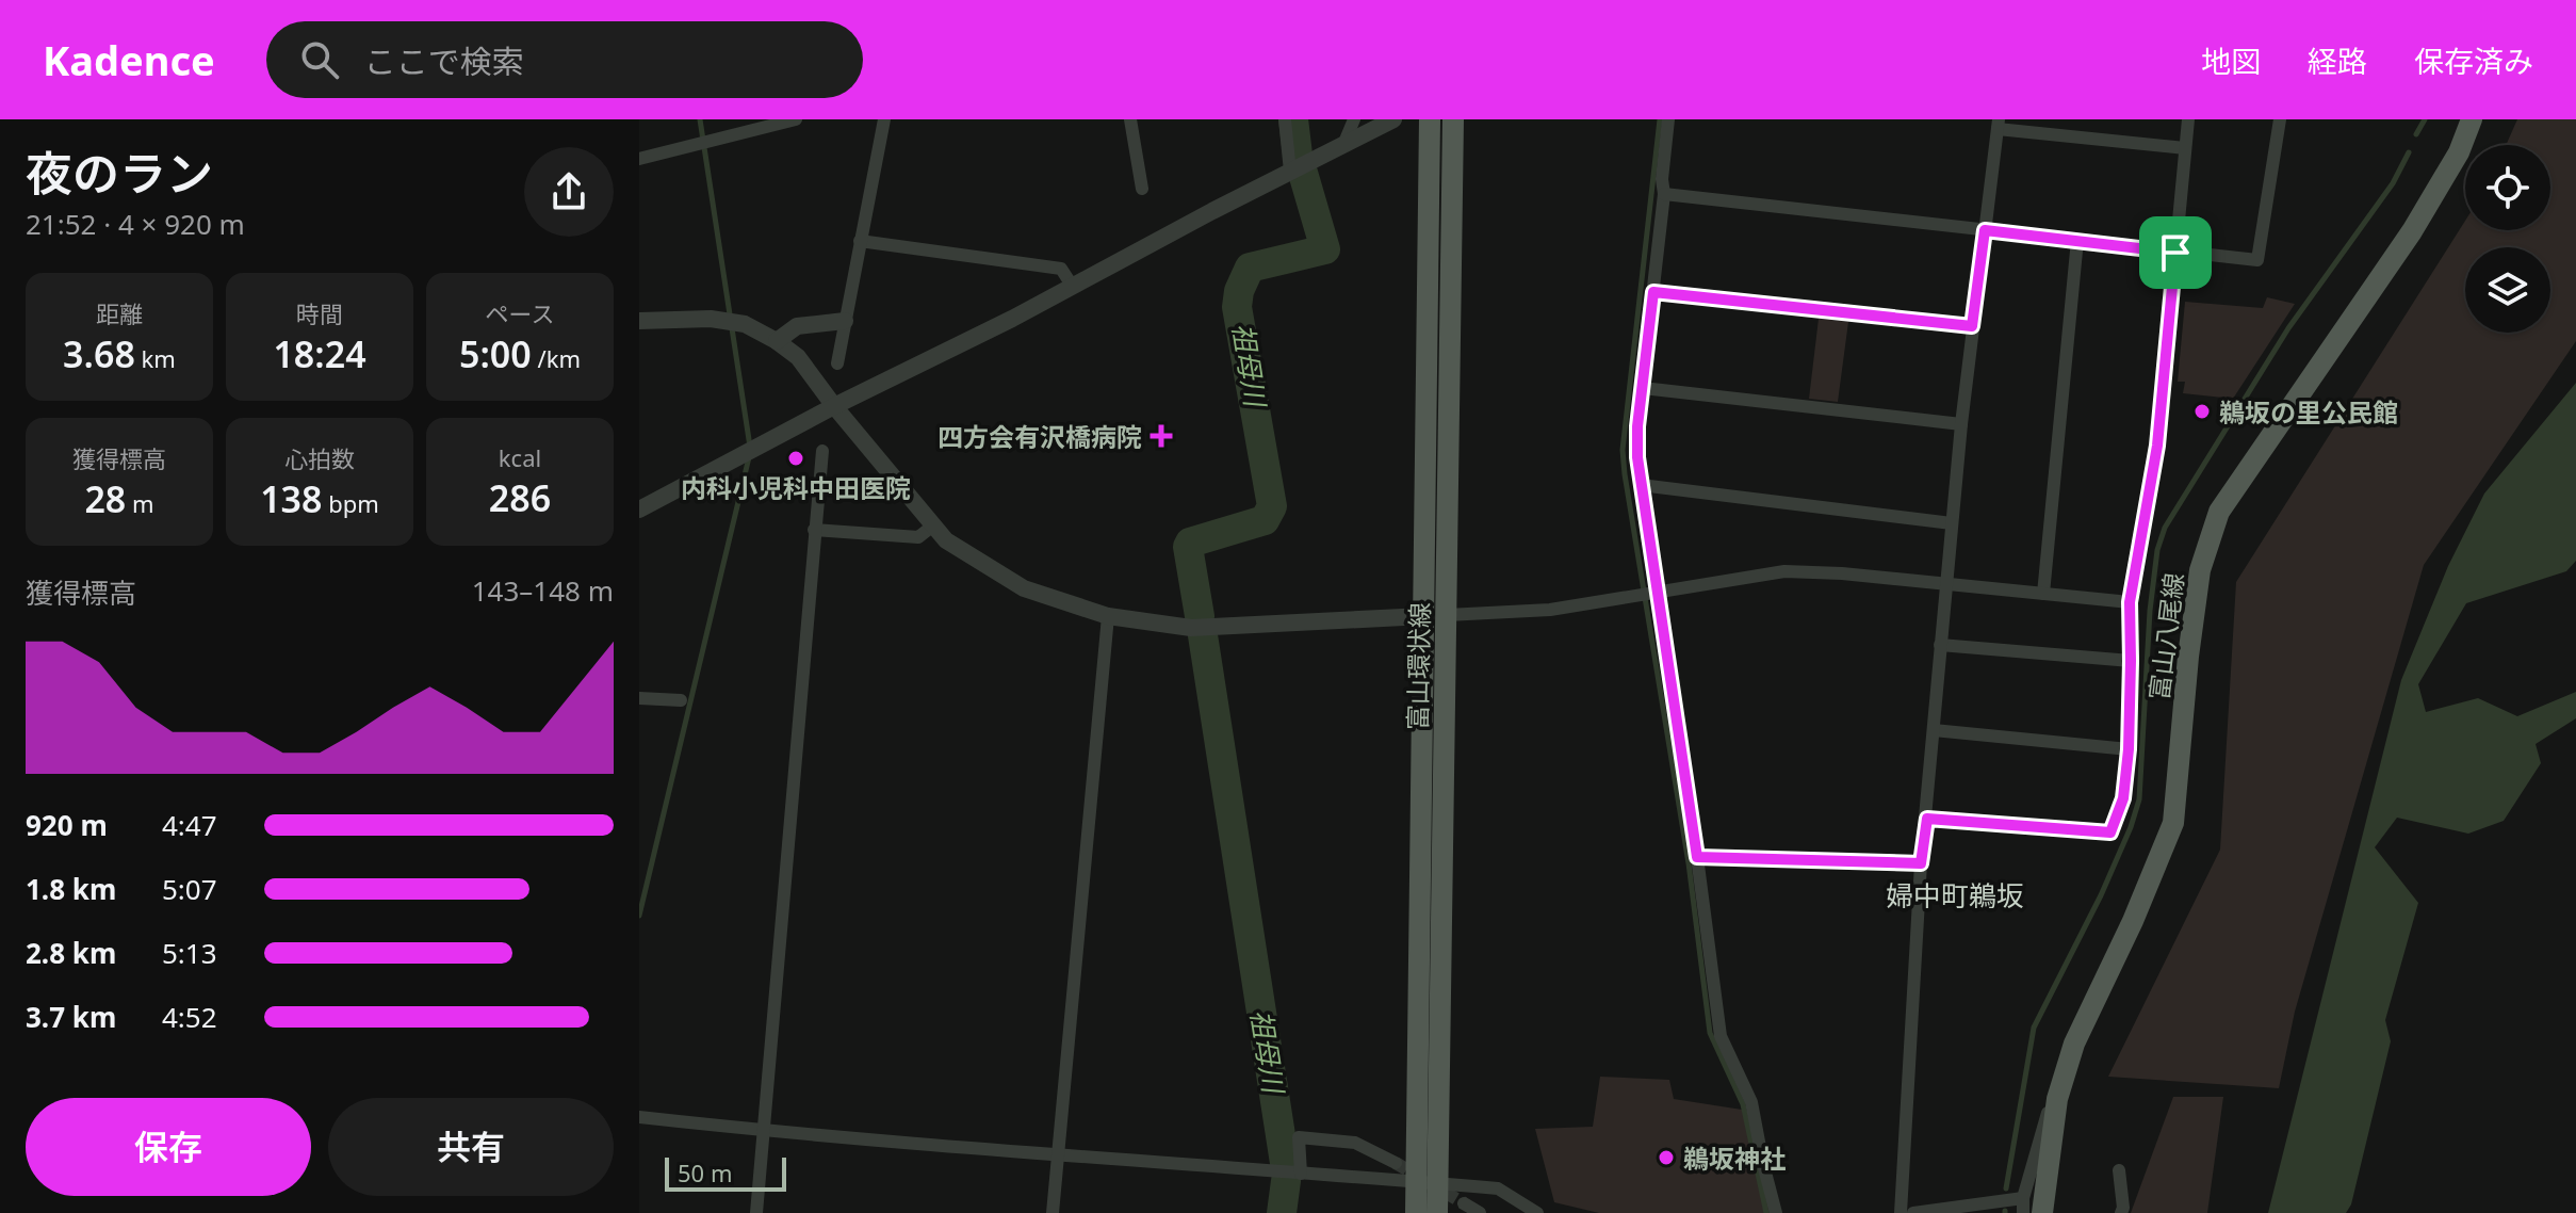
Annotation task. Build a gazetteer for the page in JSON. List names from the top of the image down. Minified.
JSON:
{"streets":{"main road":["富山八尾線","富山環状線"]},"districts":["婦中町鵜坂"],"water":["祖母川"],"places":{"other":["鵜坂の里公民館","内科小児科中田医院","鵜坂神社"],"health":["四方会有沢橋病院"]},"scale_bar":"50 m","page":{"header":"Kadence","search":"ここで検索","nav":["地図","経路","保存済み"],"heading":["夜のラン","21:52 · 4 × 920 m"],"stats":[["距離","3.68 km"],["時間","18:24"],["ペース","5:00 /km"],["獲得標高","28 m"],["心拍数","138 bpm"],["kcal","286"]],"chart":["獲得標高","143–148 m"],"list":[{"name":"920 m","note":"4:47"},{"name":"1.8 km","note":"5:07"},{"name":"2.8 km","note":"5:13"},{"name":"3.7 km","note":"4:52"}],"buttons":["保存","共有"],"scale":"50 m"}}
